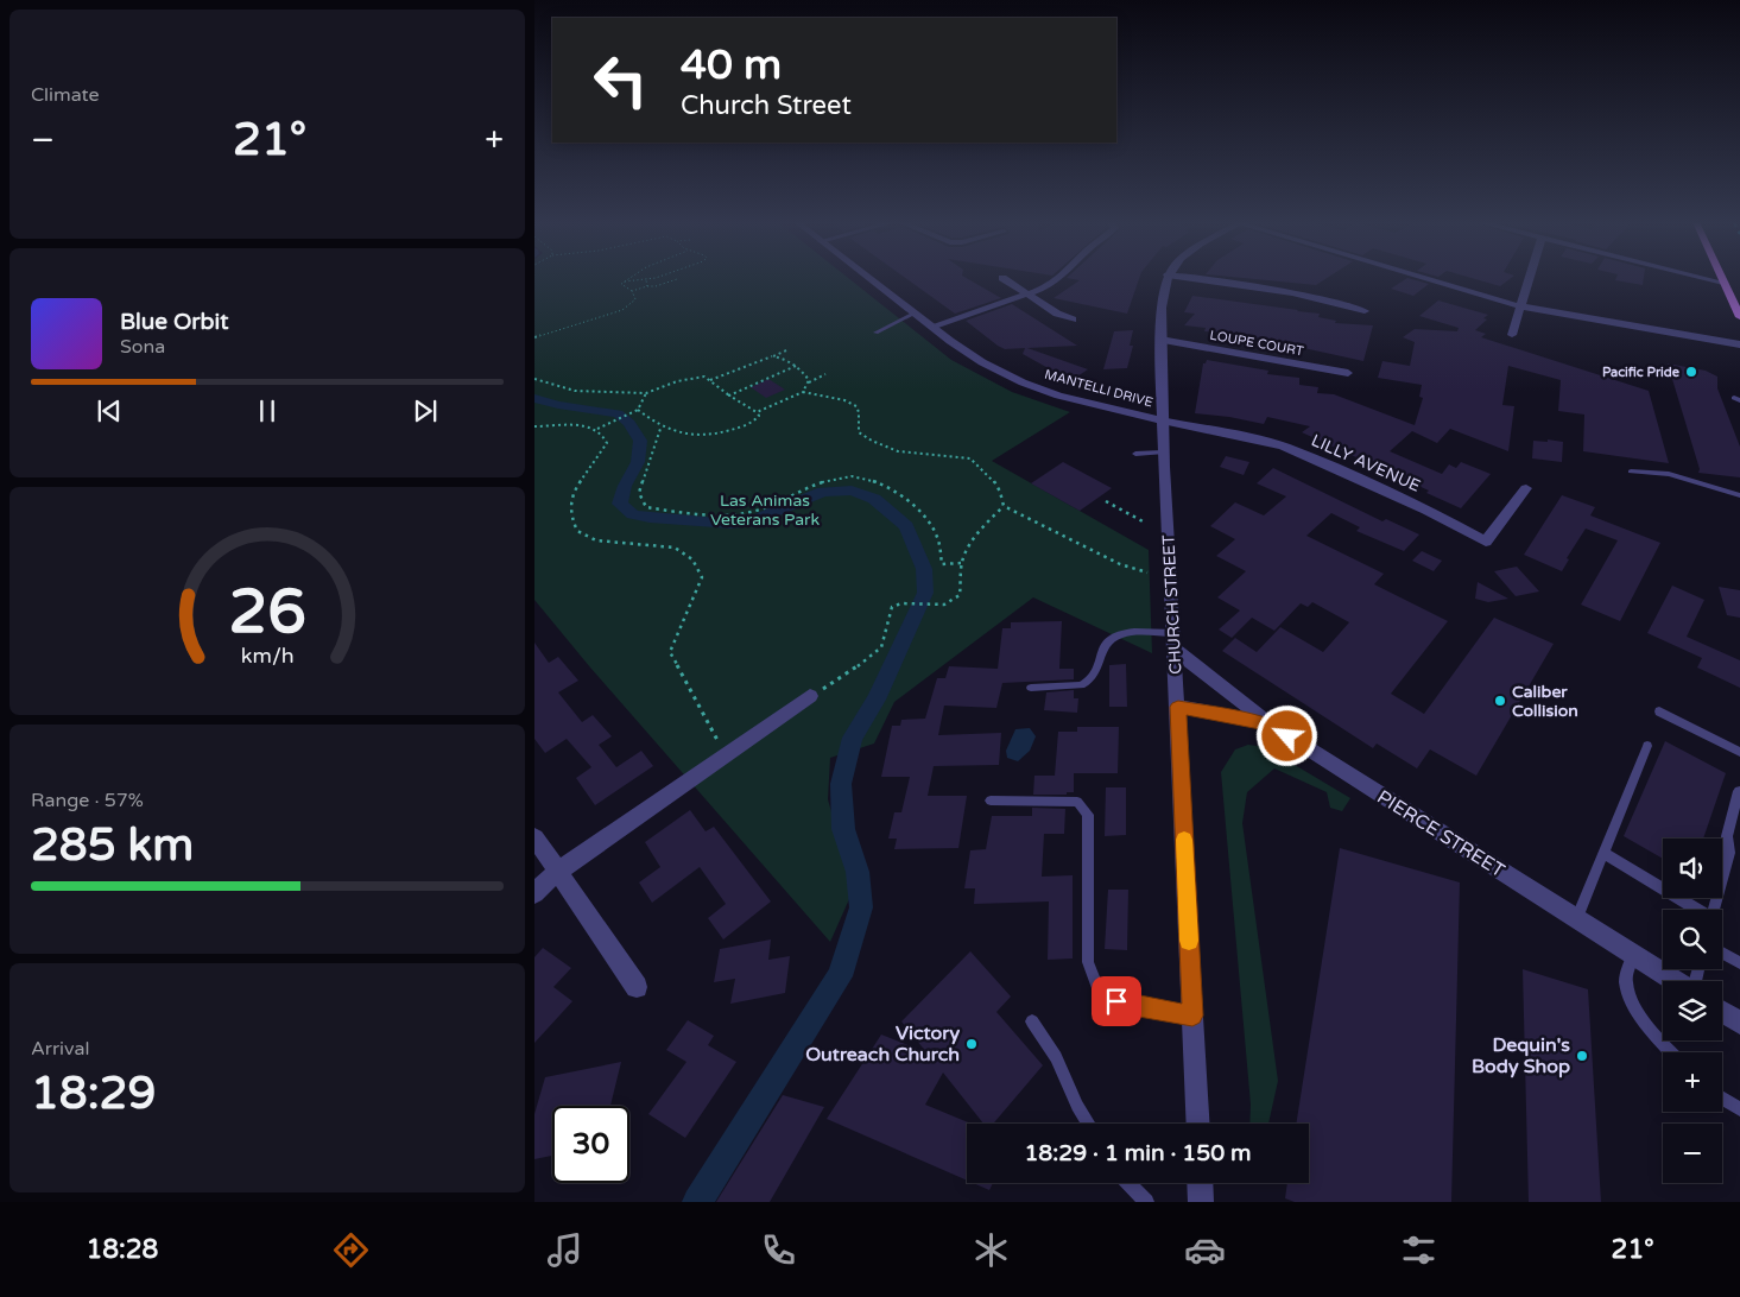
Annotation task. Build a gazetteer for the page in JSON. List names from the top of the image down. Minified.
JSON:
{"streets":{"street":["LOUPE COURT","MANTELLI DRIVE","LILLY AVENUE","CHURCH STREET","PIERCE STREET"]},"crossings":[["LOUPE COURT","CHURCH STREET"],["MANTELLI DRIVE","LILLY AVENUE"],["MANTELLI DRIVE","CHURCH STREET"],["LILLY AVENUE","CHURCH STREET"],["CHURCH STREET","PIERCE STREET"]],"parks":["Las Animas Veterans Park"],"places":["Pacific Pride","Caliber Collision","Victory Outreach Church","Dequin's Body Shop"],"page":{"tile":["Climate",["Range · 57%","285 km"],["Arrival","18:29"]],"turn":["40 m","Church Street"],"heat":["−","21°","+"],"song":["Blue Orbit","Sona"],"map_buttons":["+","−"],"limit":"30","trip":"18:29 · 1 min · 150 m","tabs":["18:28","21°"],"gauge":["26","km/h"]}}
